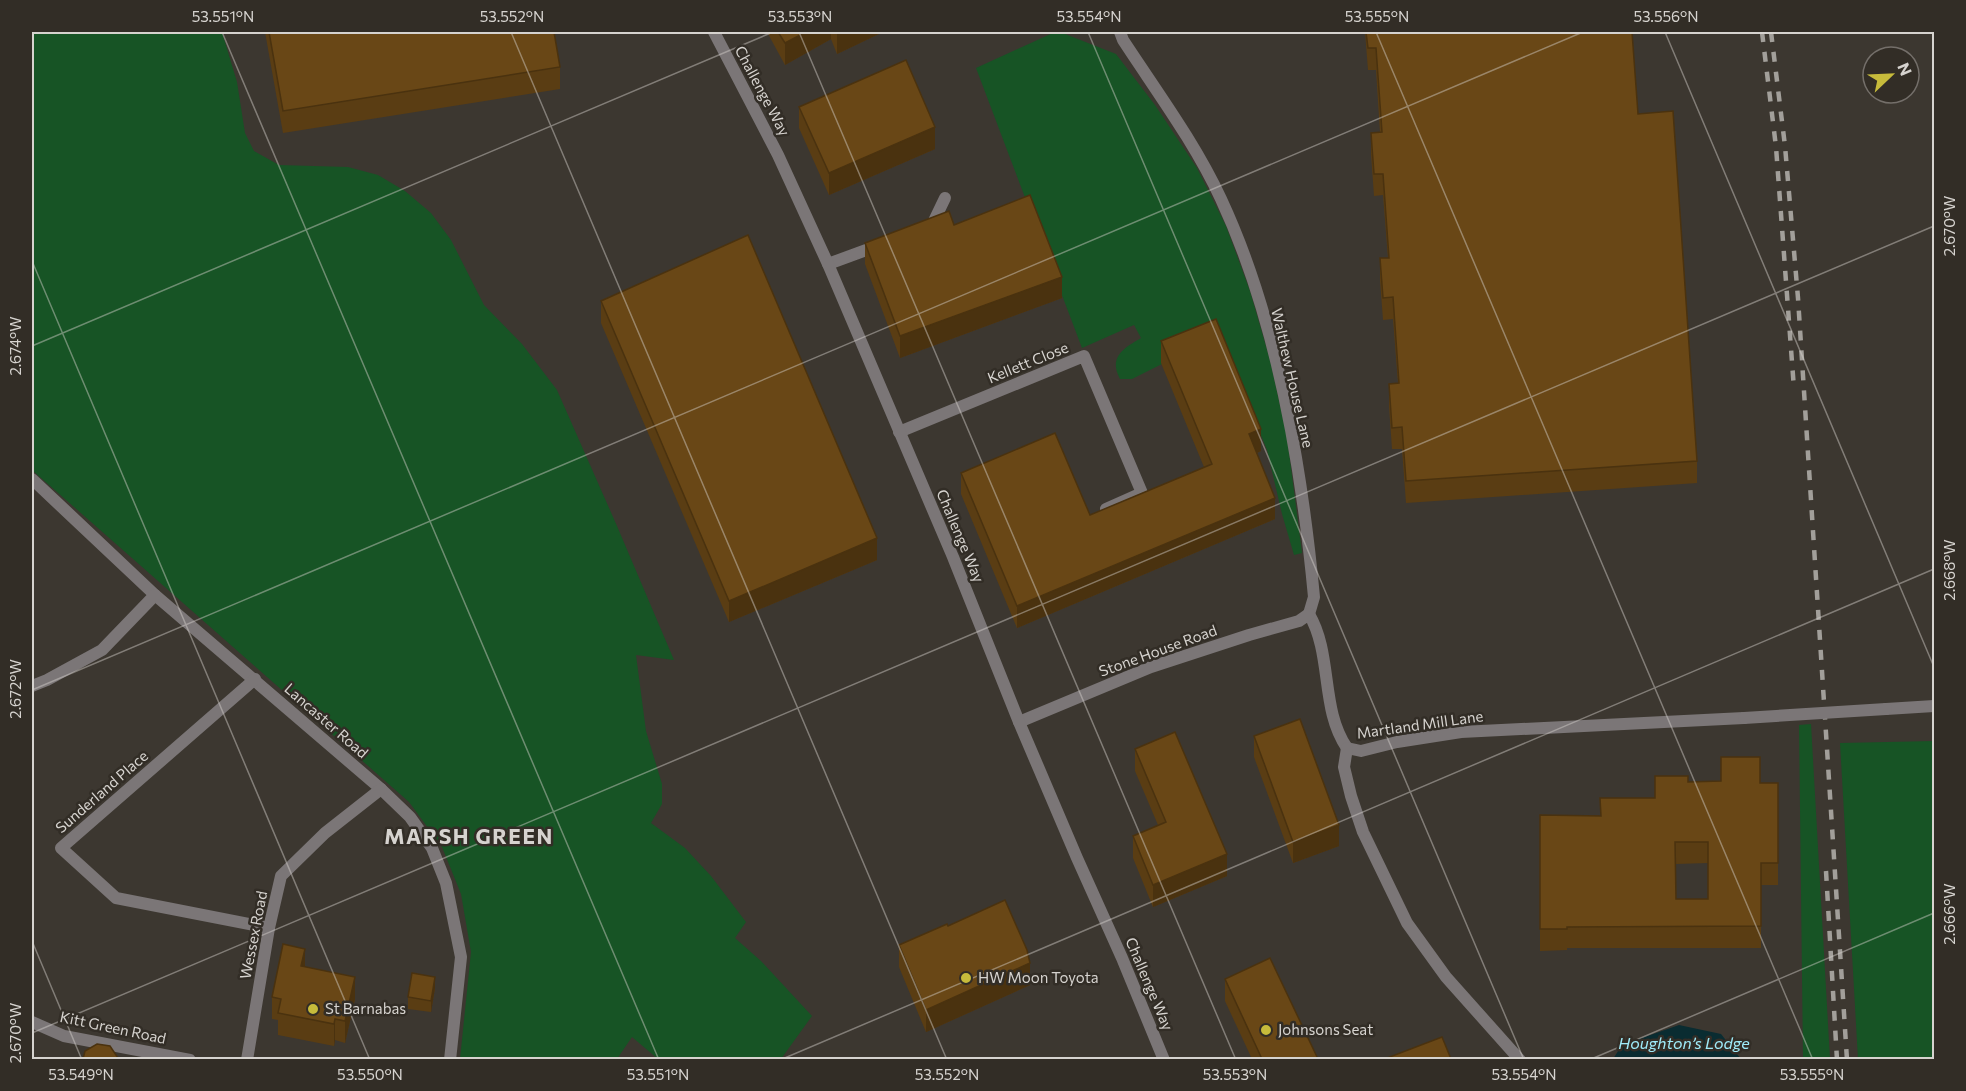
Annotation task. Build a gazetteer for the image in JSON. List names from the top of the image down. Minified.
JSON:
{"streets":{"street":["Challenge Way","Kellett Close","Walthew House Lane","Stone House Road","Lancaster Road","Martland Mill Lane","Sunderland Place","Wessex Road","Kitt Green Road"]},"crossings":[["Challenge Way","Kellett Close"],["Challenge Way","Stone House Road"],["Walthew House Lane","Stone House Road"],["Lancaster Road","Sunderland Place"],["Lancaster Road","Wessex Road"],["Sunderland Place","Wessex Road"]],"districts":["MARSH GREEN"],"water":["Houghton’s Lodge"],"places":["HW Moon Toyota","St Barnabas","Johnsons Seat"],"north":"top right","coordinates":["53.551°N","53.552°N","53.553°N","53.554°N","53.555°N","53.556°N","2.670°W","2.674°W","2.668°W","2.672°W","2.666°W","53.549°N","53.550°N"]}
